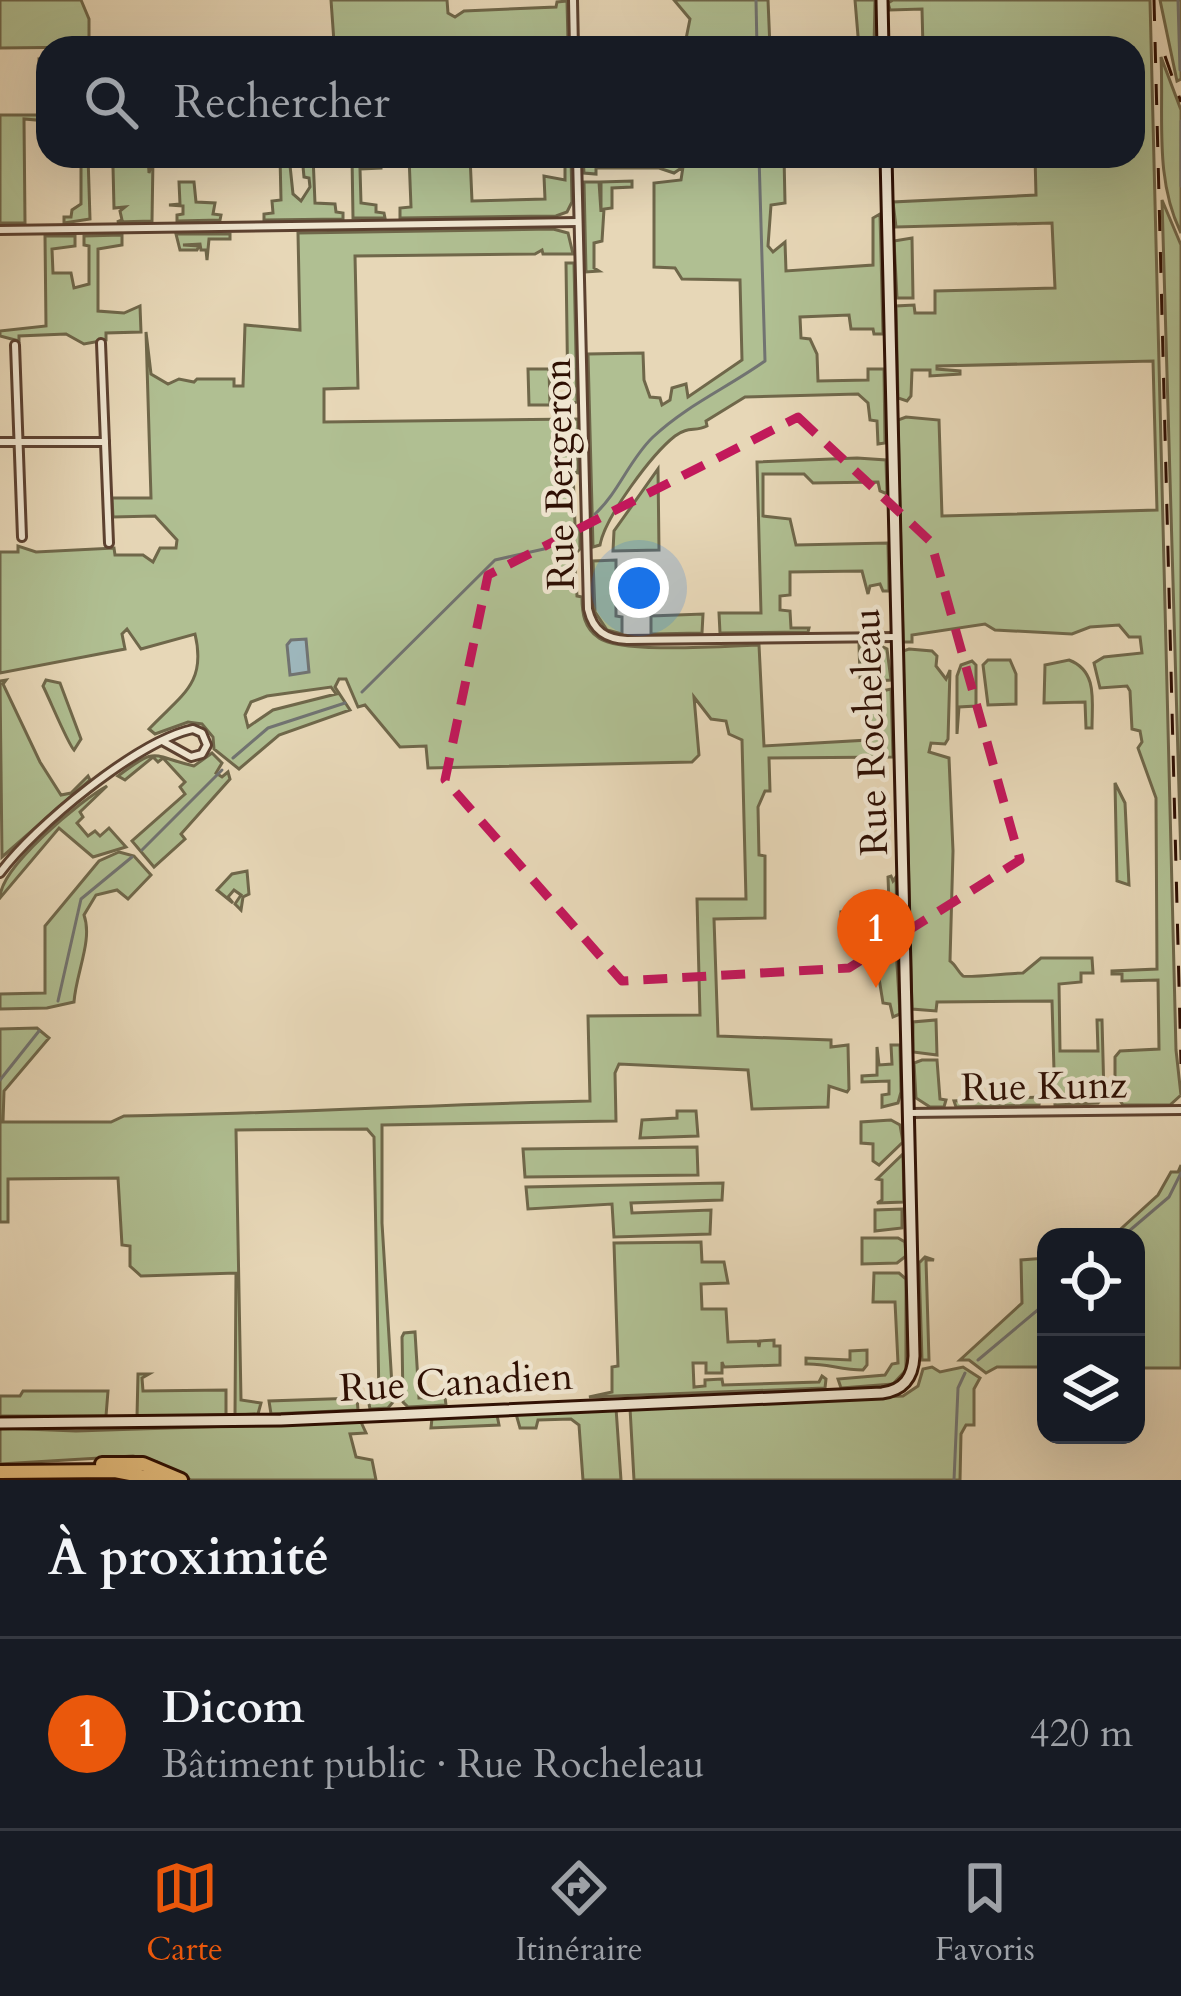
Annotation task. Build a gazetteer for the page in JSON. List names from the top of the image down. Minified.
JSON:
{"streets":{"street":["Rue Bergeron","Rue Rocheleau","Rue Kunz","Rue Canadien"]},"crossings":[["Rue Bergeron","Rue Rocheleau"],["Rue Rocheleau","Rue Kunz"],["Rue Rocheleau","Rue Canadien"]],"page":{"search":"Rechercher","pins":"1","heading":"À proximité","list":[{"mark":"1","name":"Dicom","note":"Bâtiment public · Rue Rocheleau","value":"420 m"}],"nav":["Carte","Itinéraire","Favoris"]}}
